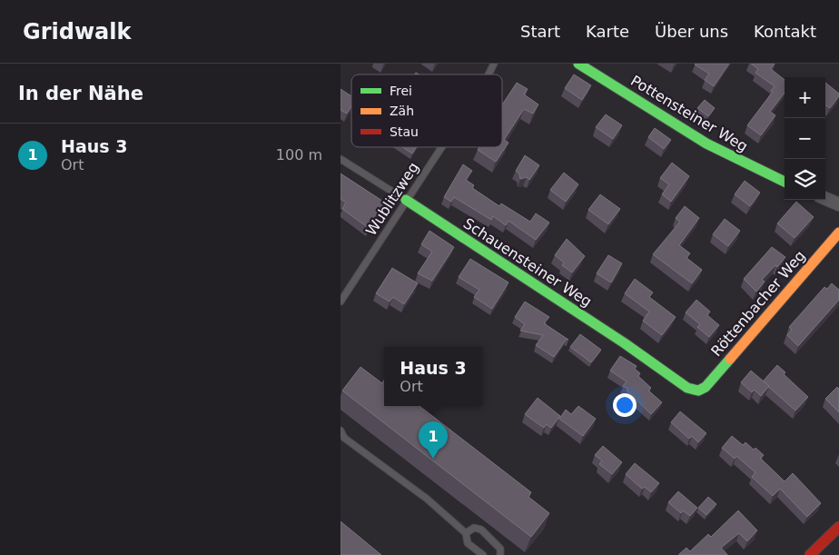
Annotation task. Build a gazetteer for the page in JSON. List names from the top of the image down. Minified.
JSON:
{"streets":{"street":["Pottensteiner Weg","Schauensteiner Weg","Röttenbacher Weg"],"lane":["Wublitzweg"]},"crossings":[["Wublitzweg","Schauensteiner Weg"],["Schauensteiner Weg","Röttenbacher Weg"]],"legend":["Frei","Zäh","Stau"],"page":{"header":"Gridwalk","nav":["Start","Karte","Über uns","Kontakt"],"heading":"In der Nähe","map_buttons":["+","−"],"list":[{"mark":"1","name":"Haus 3","note":"Ort","value":"100 m"}],"popup":["Haus 3","Ort"],"pins":"1"}}
